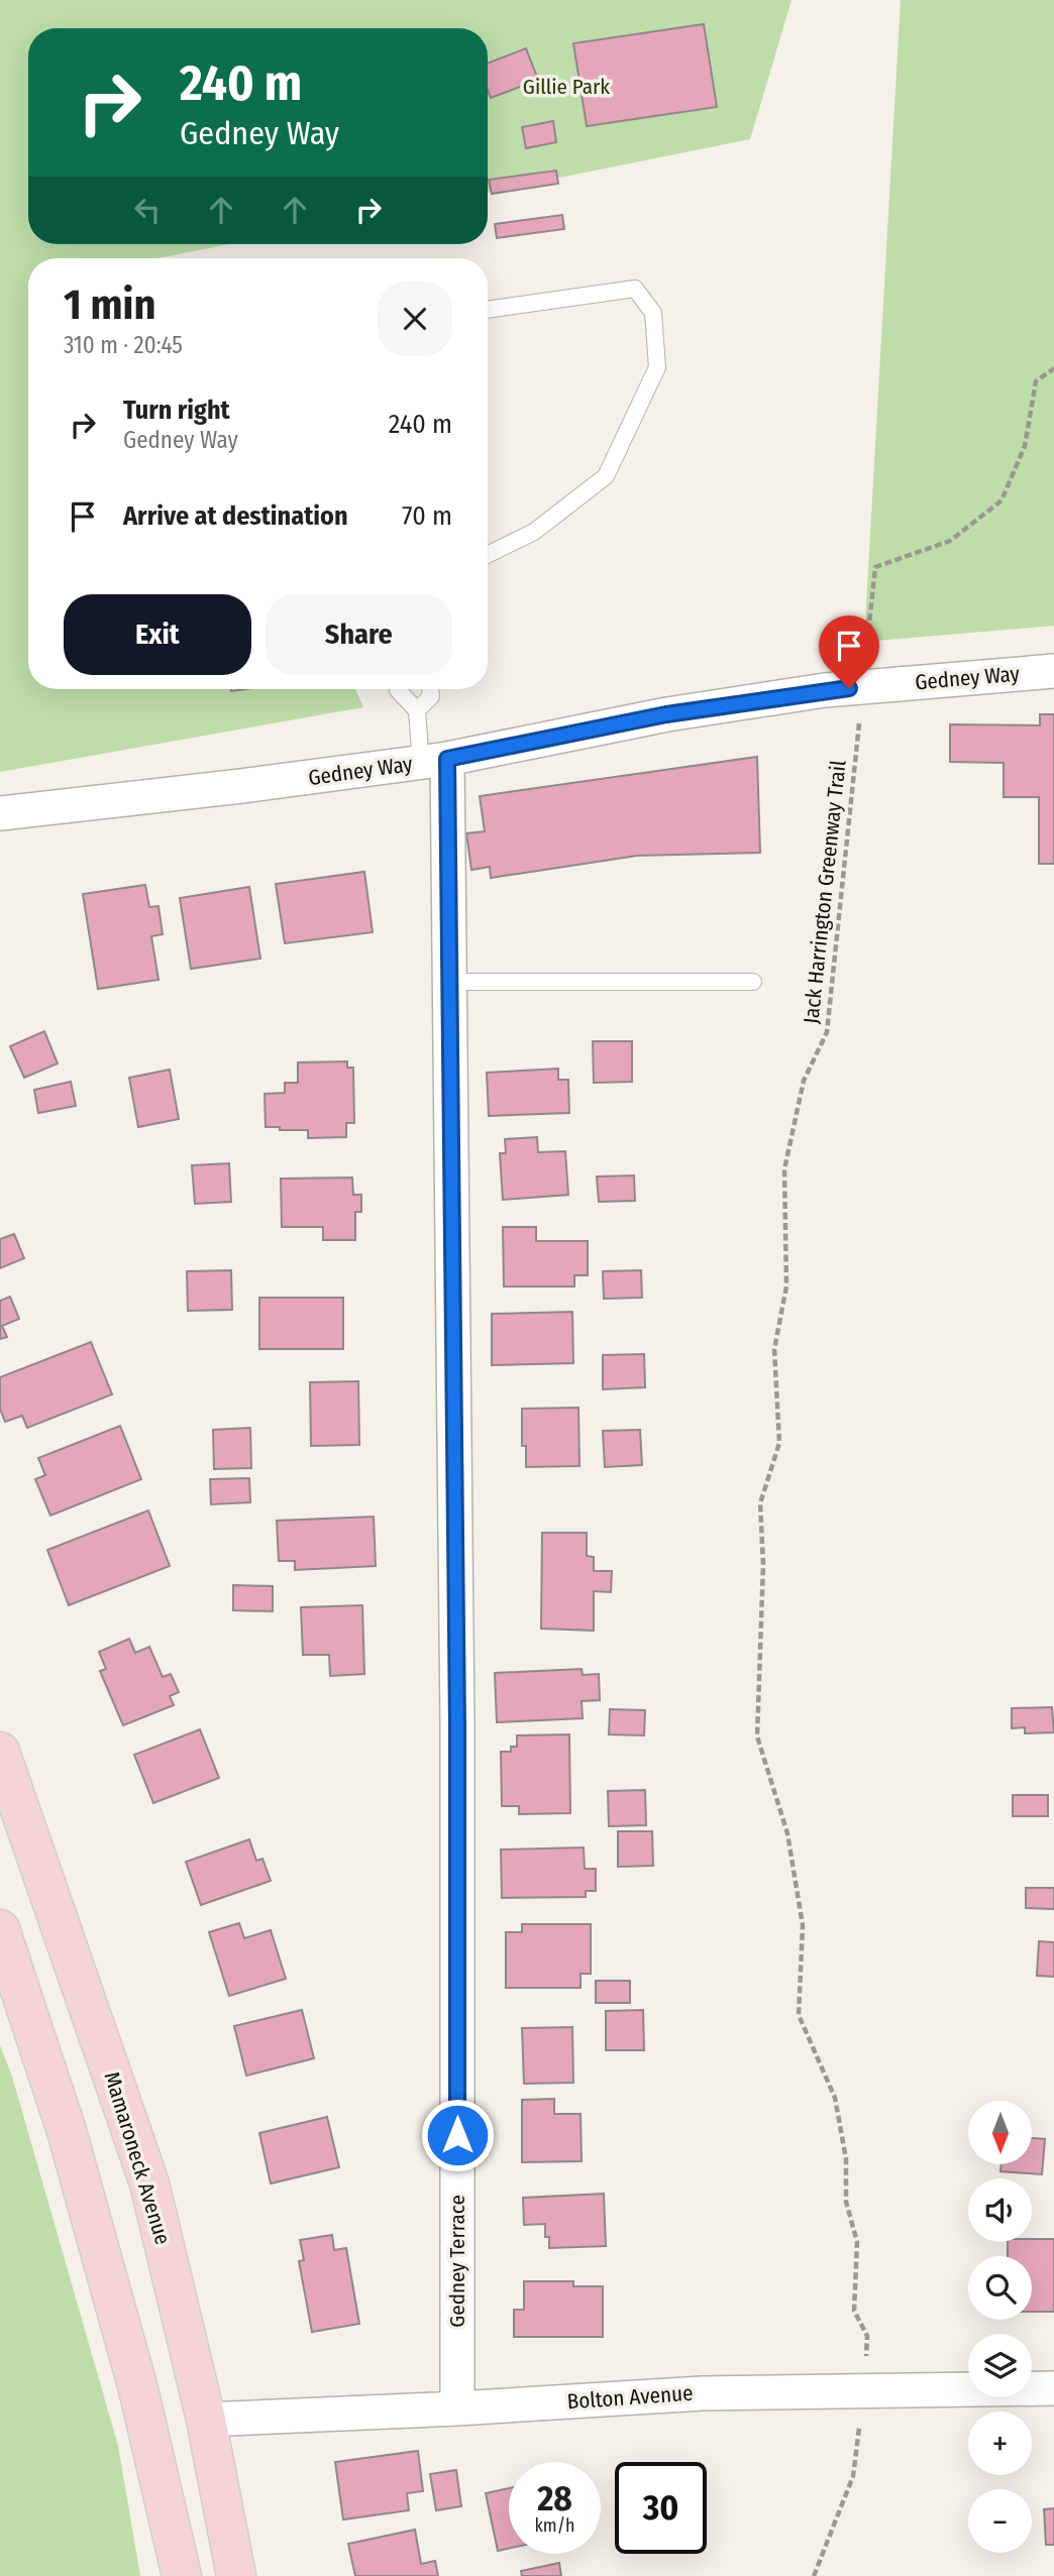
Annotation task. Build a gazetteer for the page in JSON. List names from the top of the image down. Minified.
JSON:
{"streets":{"main road":["Mamaroneck Avenue"],"street":["Gedney Way","Gedney Terrace","Bolton Avenue"],"path":["Jack Harrington Greenway Trail"]},"crossings":[["Gedney Way","Gedney Terrace"],["Jack Harrington Greenway Trail","Bolton Avenue"],["Mamaroneck Avenue","Bolton Avenue"],["Gedney Terrace","Bolton Avenue"]],"parks":["Gillie Park"],"north":"bottom","page":{"turn":["240 m","Gedney Way"],"heading":["1 min","310 m · 20:45"],"list":[{"name":"Turn right","note":"Gedney Way","value":"240 m"},{"name":"Arrive at destination","value":"70 m"}],"buttons":["Exit","Share"],"map_buttons":["+","−"],"speed":"28 km/h","limit":"30"}}
